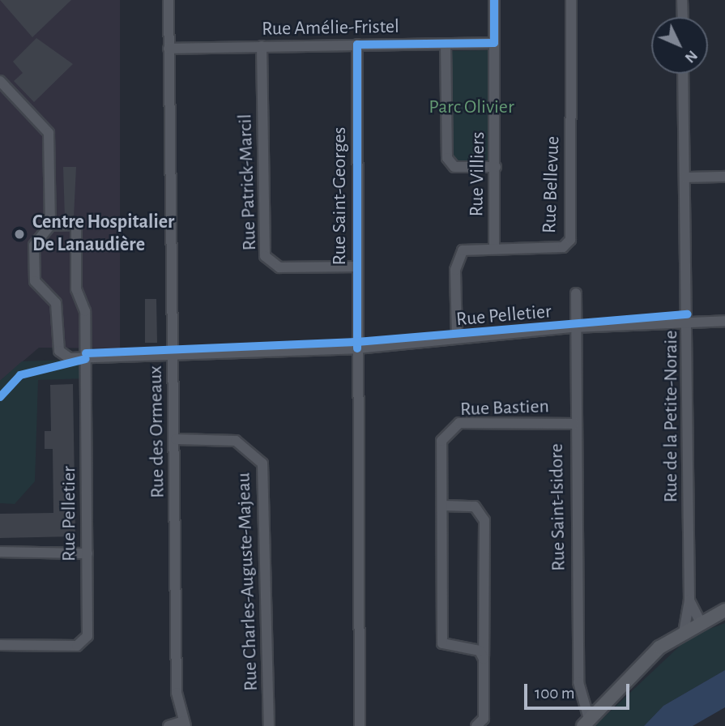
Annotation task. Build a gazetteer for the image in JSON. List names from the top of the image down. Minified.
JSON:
{"streets":{"street":["Rue Amélie-Fristel","Rue Villiers","Rue Patrick-Marcil","Rue Bellevue","Rue Saint-Georges","Rue Pelletier","Rue Bastien","Rue de la Petite-Noraie","Rue des Ormeaux","Rue Saint-Isidore","Rue Charles-Auguste-Majeau"]},"crossings":[["Rue Amélie-Fristel","Rue Villiers"],["Rue Amélie-Fristel","Rue Patrick-Marcil"],["Rue Amélie-Fristel","Rue Saint-Georges"],["Rue Amélie-Fristel","Rue des Ormeaux"],["Rue Villiers","Rue Bellevue"],["Rue Patrick-Marcil","Rue Saint-Georges"],["Rue Bellevue","Rue Pelletier"],["Rue Saint-Georges","Rue Pelletier"],["Rue Pelletier","Rue de la Petite-Noraie"],["Rue Pelletier","Rue des Ormeaux"],["Rue Pelletier","Rue Saint-Isidore"],["Rue Bastien","Rue Saint-Isidore"],["Rue des Ormeaux","Rue Charles-Auguste-Majeau"]],"parks":["Parc Olivier"],"places":["Centre Hospitalier De Lanaudière"],"scale_bar":"100 m","north":"bottom right"}
